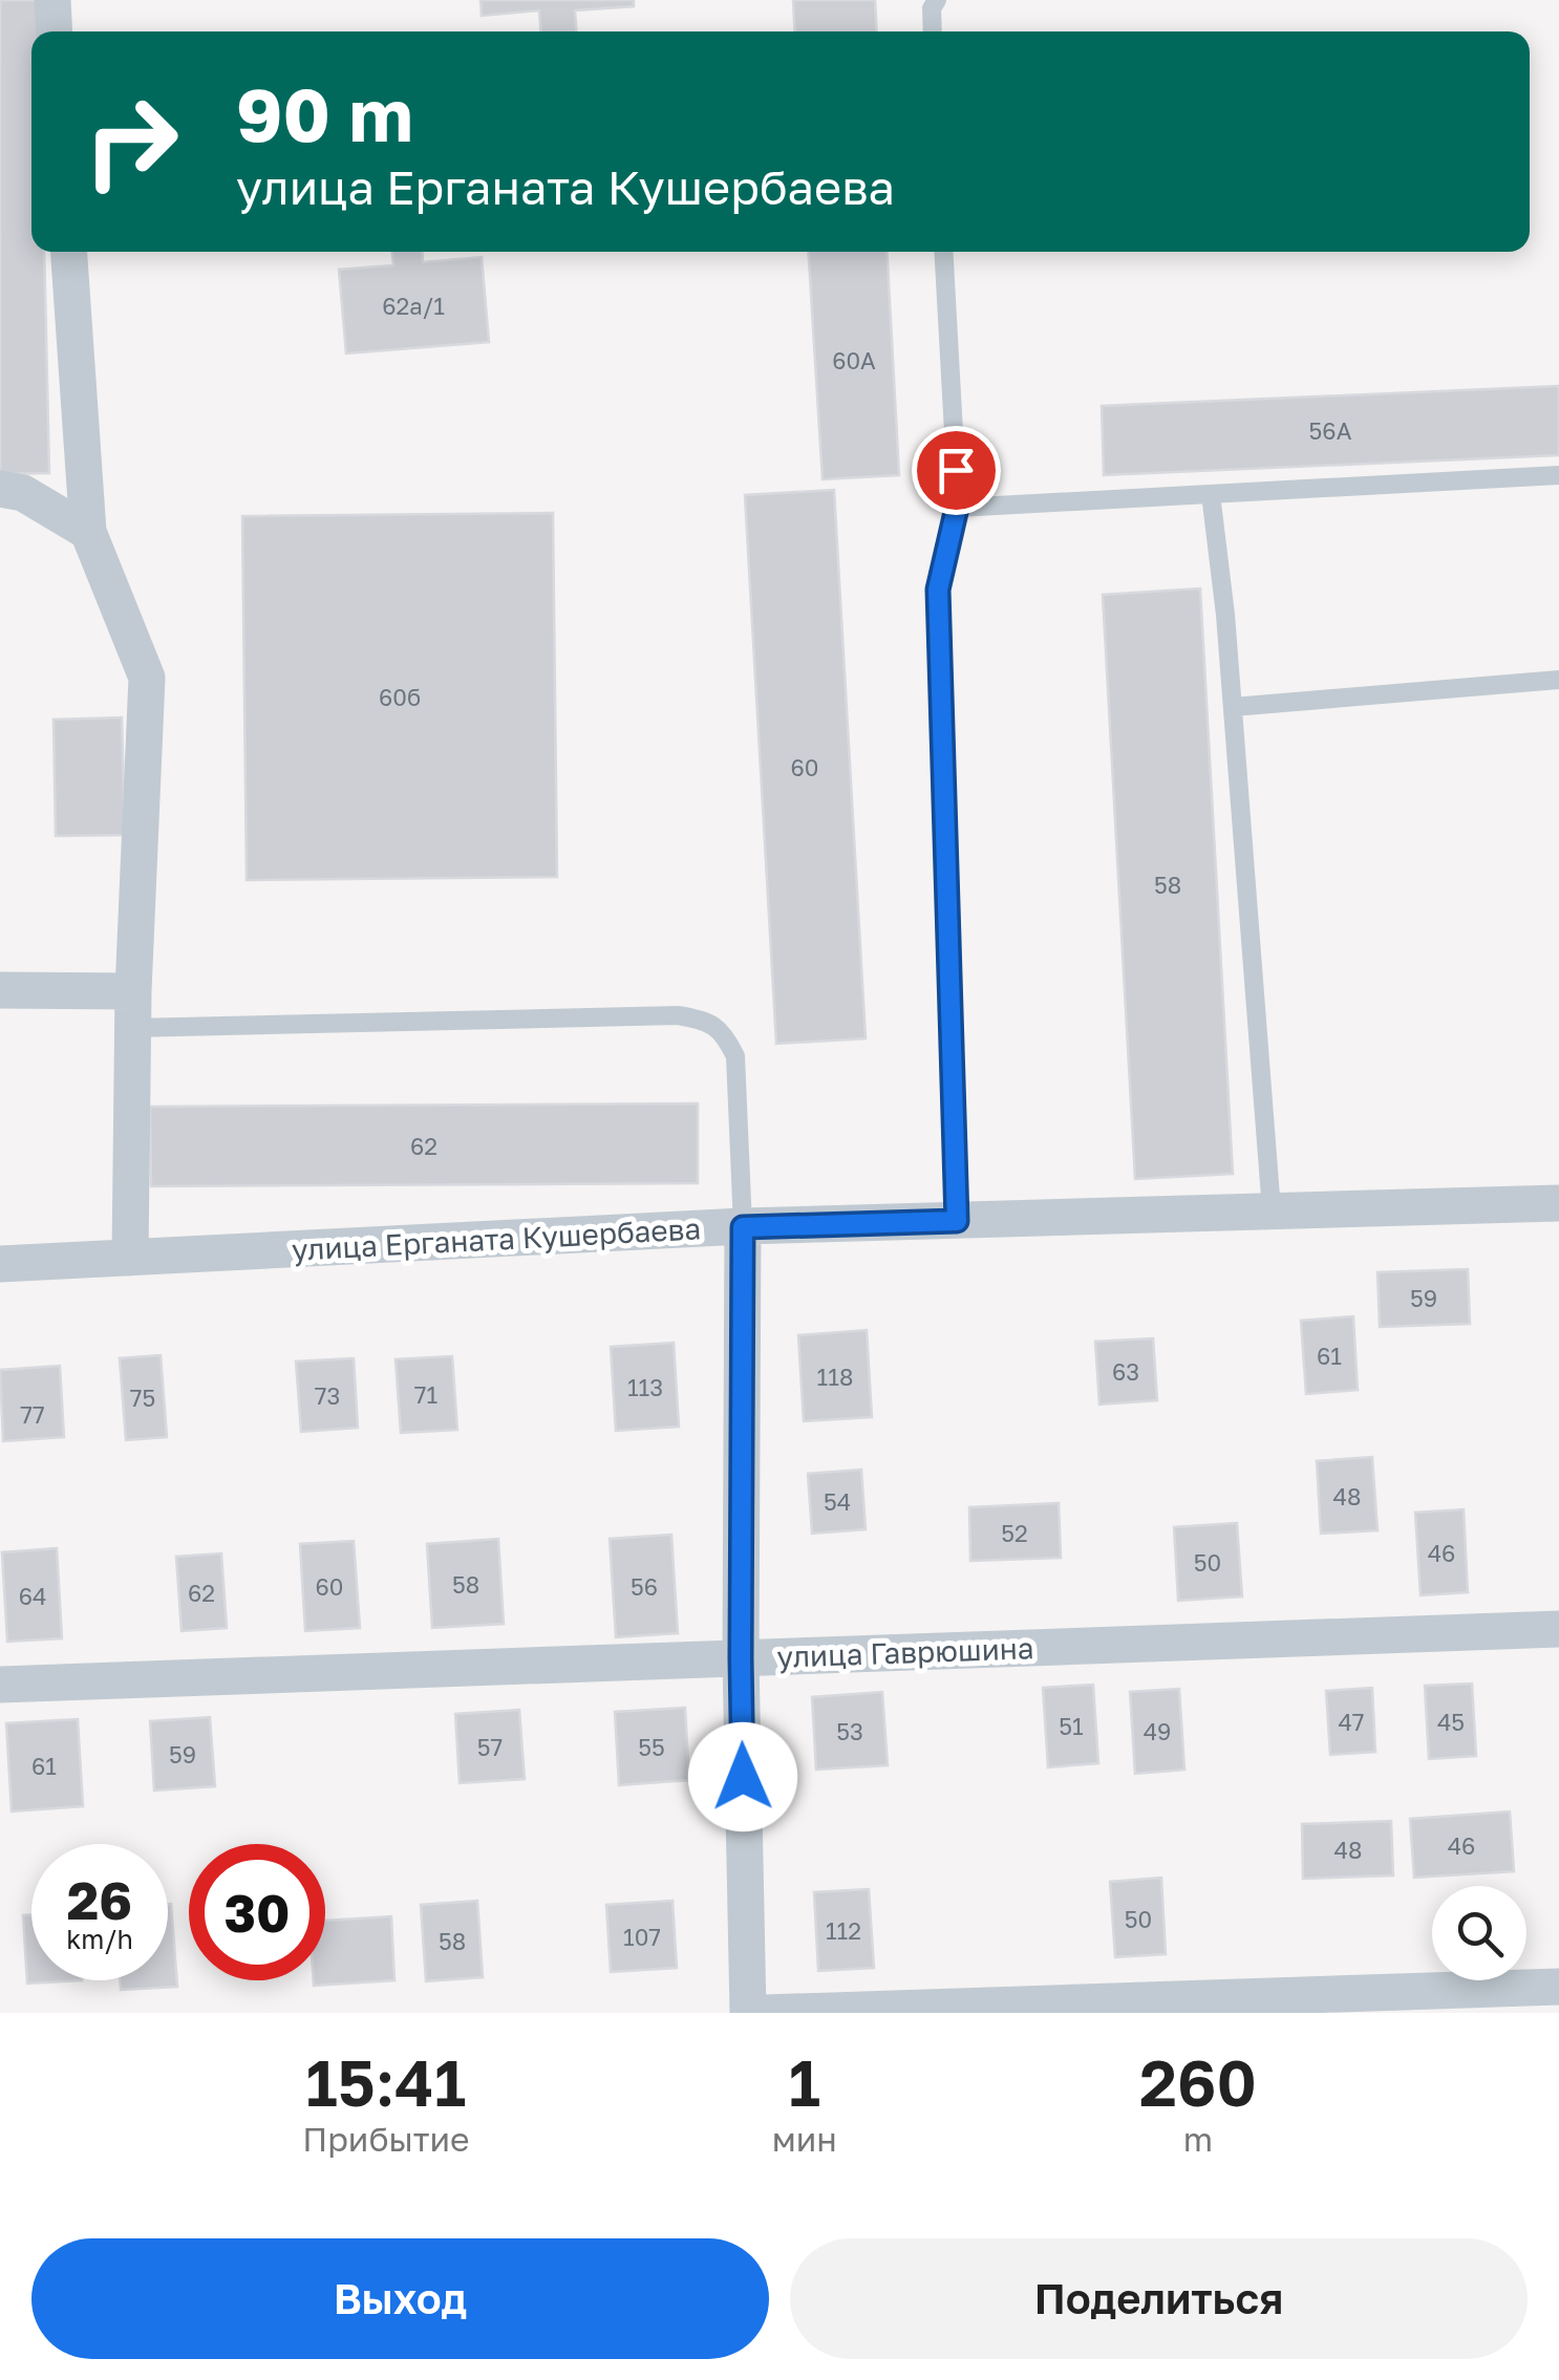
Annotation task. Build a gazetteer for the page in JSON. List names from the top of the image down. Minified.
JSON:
{"streets":{"street":["улица Ерганата Кушербаева","улица Гаврюшина"]},"house_numbers":["62а/1","60А","56А","60б","60","58","62","59","61","63","118","113","71","73","75","77","48","54","52","46","50","58","60","56","62","64","47","45","51","53","49","57","55","59","61","46","48","50","112","107","58"],"page":{"turn":["90 m","улица Ерганата Кушербаева"],"speed":"26 km/h","limit":"30","eta":["15:41","Прибытие","1","мин","260","m"],"buttons":["Выход","Поделиться"]}}
